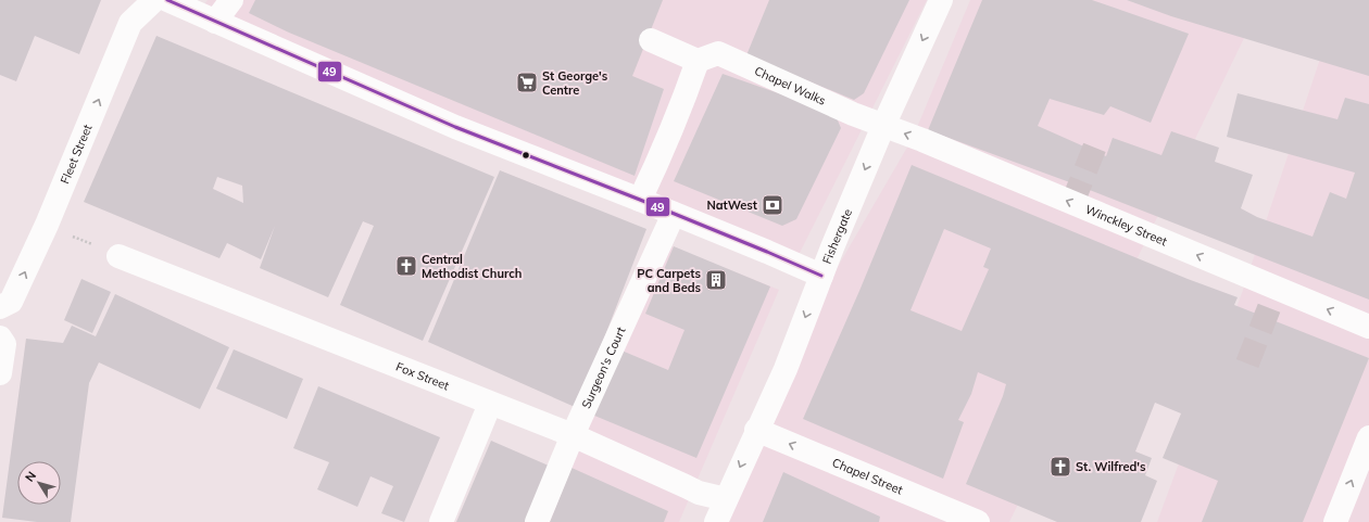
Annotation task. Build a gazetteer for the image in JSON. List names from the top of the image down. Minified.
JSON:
{"streets":{"street":["Chapel Walks","Fleet Street","Winckley Street","Fishergate","Surgeon's Court","Fox Street","Chapel Street"]},"crossings":[["Chapel Walks","Winckley Street"],["Chapel Walks","Fishergate"],["Winckley Street","Fishergate"],["Fishergate","Fox Street"],["Fishergate","Chapel Street"],["Surgeon's Court","Fox Street"]],"one_way":["Fleet Street","Winckley Street","Fishergate","Chapel Street"],"places":{"supermarket":["St George's Centre"],"bank":["NatWest"],"church":["Central Methodist Church","St. Wilfred's"],"building":["PC Carpets and Beds"]},"lines":["transit line 49"],"north":"top left"}
